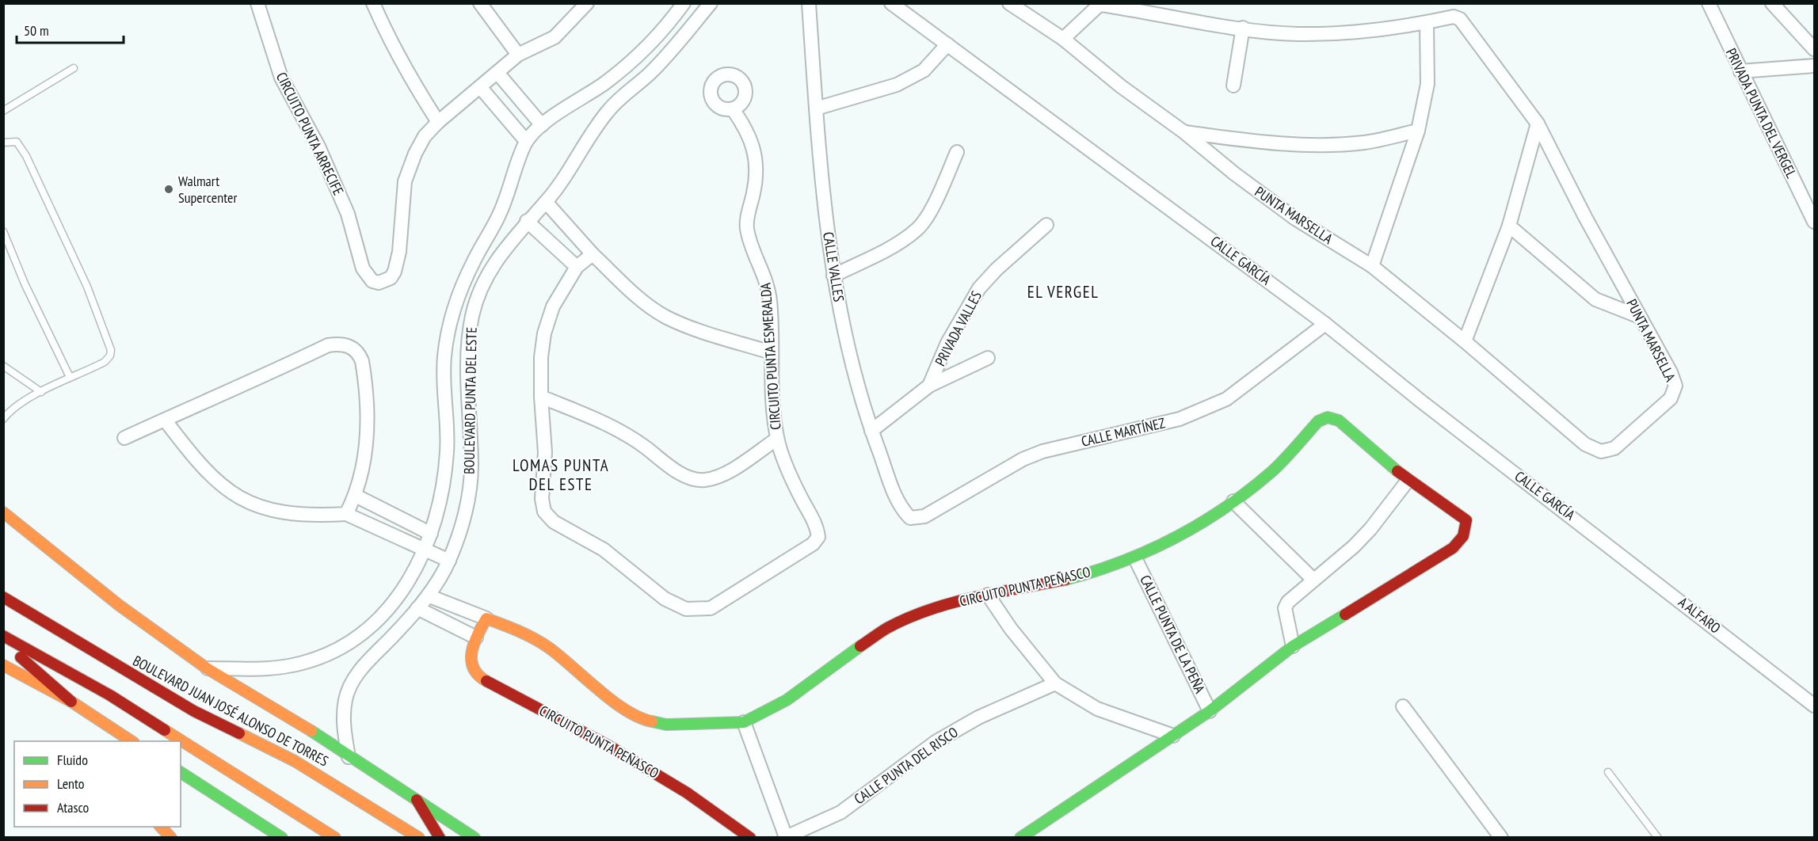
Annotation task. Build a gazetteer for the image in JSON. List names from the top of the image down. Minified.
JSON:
{"streets":{"street":["PRIVADA PUNTA DEL VERGEL","CIRCUITO PUNTA ARRECIFE","PUNTA MARSELLA","CALLE GARCÍA","CALLE VALLES","PRIVADA VALLES","CIRCUITO PUNTA ESMERALDA","BOULEVARD PUNTA DEL ESTE","CALLE MARTÍNEZ","CIRCUITO PUNTA PEÑASCO","A ALFARO","CALLE PUNTA DE LA PEÑA","BOULEVARD JUAN JOSÉ ALONSO DE TORRES","CALLE PUNTA DEL RISCO"]},"crossings":[["CALLE GARCÍA","CALLE MARTÍNEZ"],["CALLE GARCÍA","A ALFARO"],["CALLE VALLES","PRIVADA VALLES"],["CALLE VALLES","CALLE MARTÍNEZ"],["BOULEVARD PUNTA DEL ESTE","CIRCUITO PUNTA PEÑASCO"],["CIRCUITO PUNTA PEÑASCO","CALLE PUNTA DE LA PEÑA"]],"districts":["EL VERGEL","LOMAS PUNTA DEL ESTE"],"places":["Walmart Supercenter"],"legend":["Fluido","Lento","Atasco"],"scale_bar":"50 m"}
